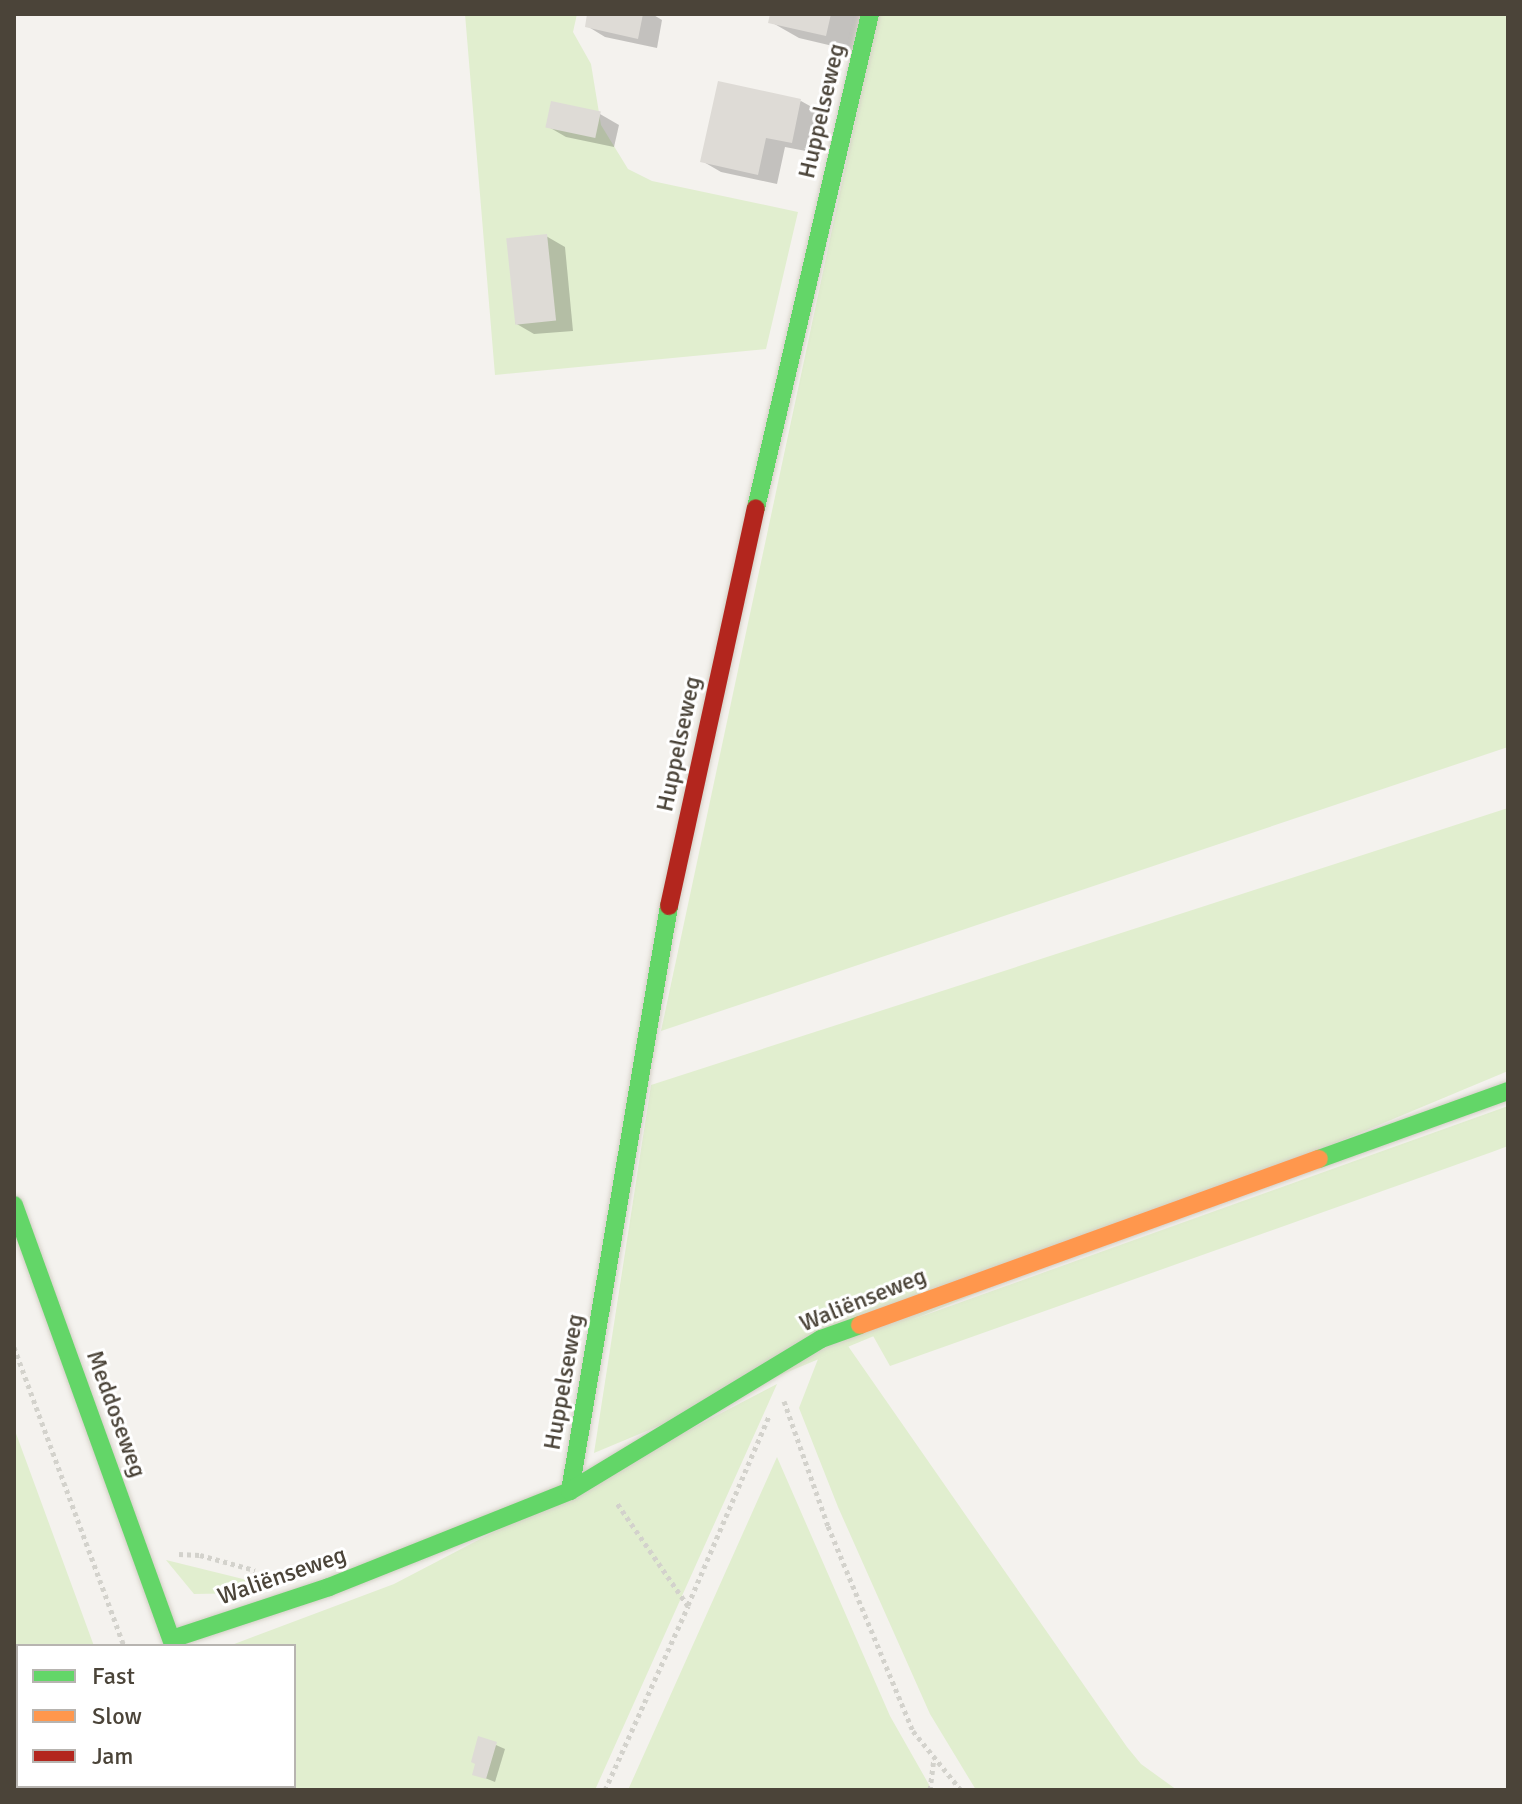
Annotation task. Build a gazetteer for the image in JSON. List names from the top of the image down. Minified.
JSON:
{"streets":{"street":["Huppelseweg","Waliënseweg","Meddoseweg"]},"crossings":[["Huppelseweg","Waliënseweg"],["Waliënseweg","Meddoseweg"]],"legend":["Fast","Slow","Jam"]}
